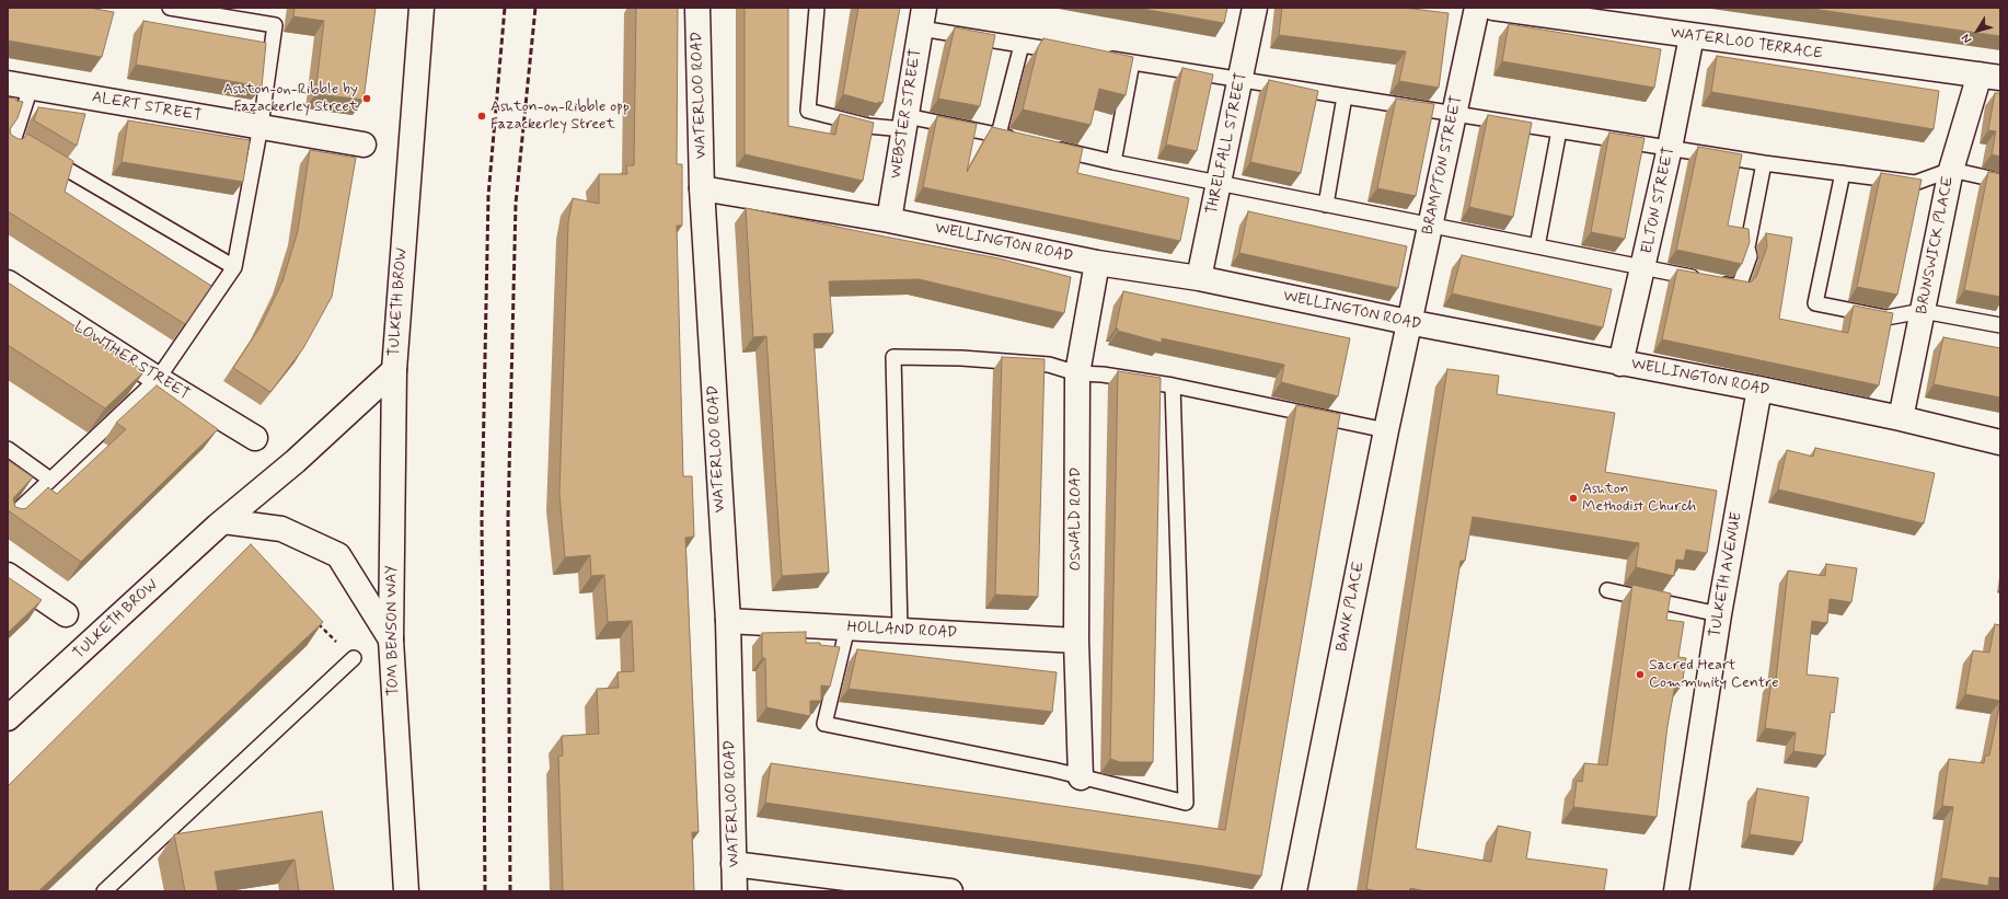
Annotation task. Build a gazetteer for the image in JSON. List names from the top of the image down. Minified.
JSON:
{"streets":{"street":["WATERLOO TERRACE","WATERLOO ROAD","ALERT STREET","WEBSTER STREET","THRELFALL STREET","BRAMPTON STREET","ELTON STREET","WELLINGTON ROAD","BRUNSWICK PLACE","TULKETH BROW","LOWTHER STREET","OSWALD ROAD","TULKETH AVENUE","BANK PLACE","TOM BENSON WAY","HOLLAND ROAD"]},"crossings":[["WATERLOO TERRACE","ELTON STREET"],["WATERLOO TERRACE","BRUNSWICK PLACE"],["WATERLOO ROAD","WELLINGTON ROAD"],["WATERLOO ROAD","HOLLAND ROAD"],["WEBSTER STREET","WELLINGTON ROAD"],["THRELFALL STREET","WELLINGTON ROAD"],["BRAMPTON STREET","WELLINGTON ROAD"],["BRAMPTON STREET","BANK PLACE"],["ELTON STREET","WELLINGTON ROAD"],["WELLINGTON ROAD","BRUNSWICK PLACE"],["WELLINGTON ROAD","OSWALD ROAD"],["WELLINGTON ROAD","TULKETH AVENUE"],["WELLINGTON ROAD","BANK PLACE"],["TULKETH BROW","TOM BENSON WAY"],["OSWALD ROAD","HOLLAND ROAD"]],"places":["Ashton-on-Ribble by Fazackerley Street","Ashton-on-Ribble opp Fazackerley Street","Ashton Methodist Church","Sacred Heart Community Centre"],"north":"bottom left"}
